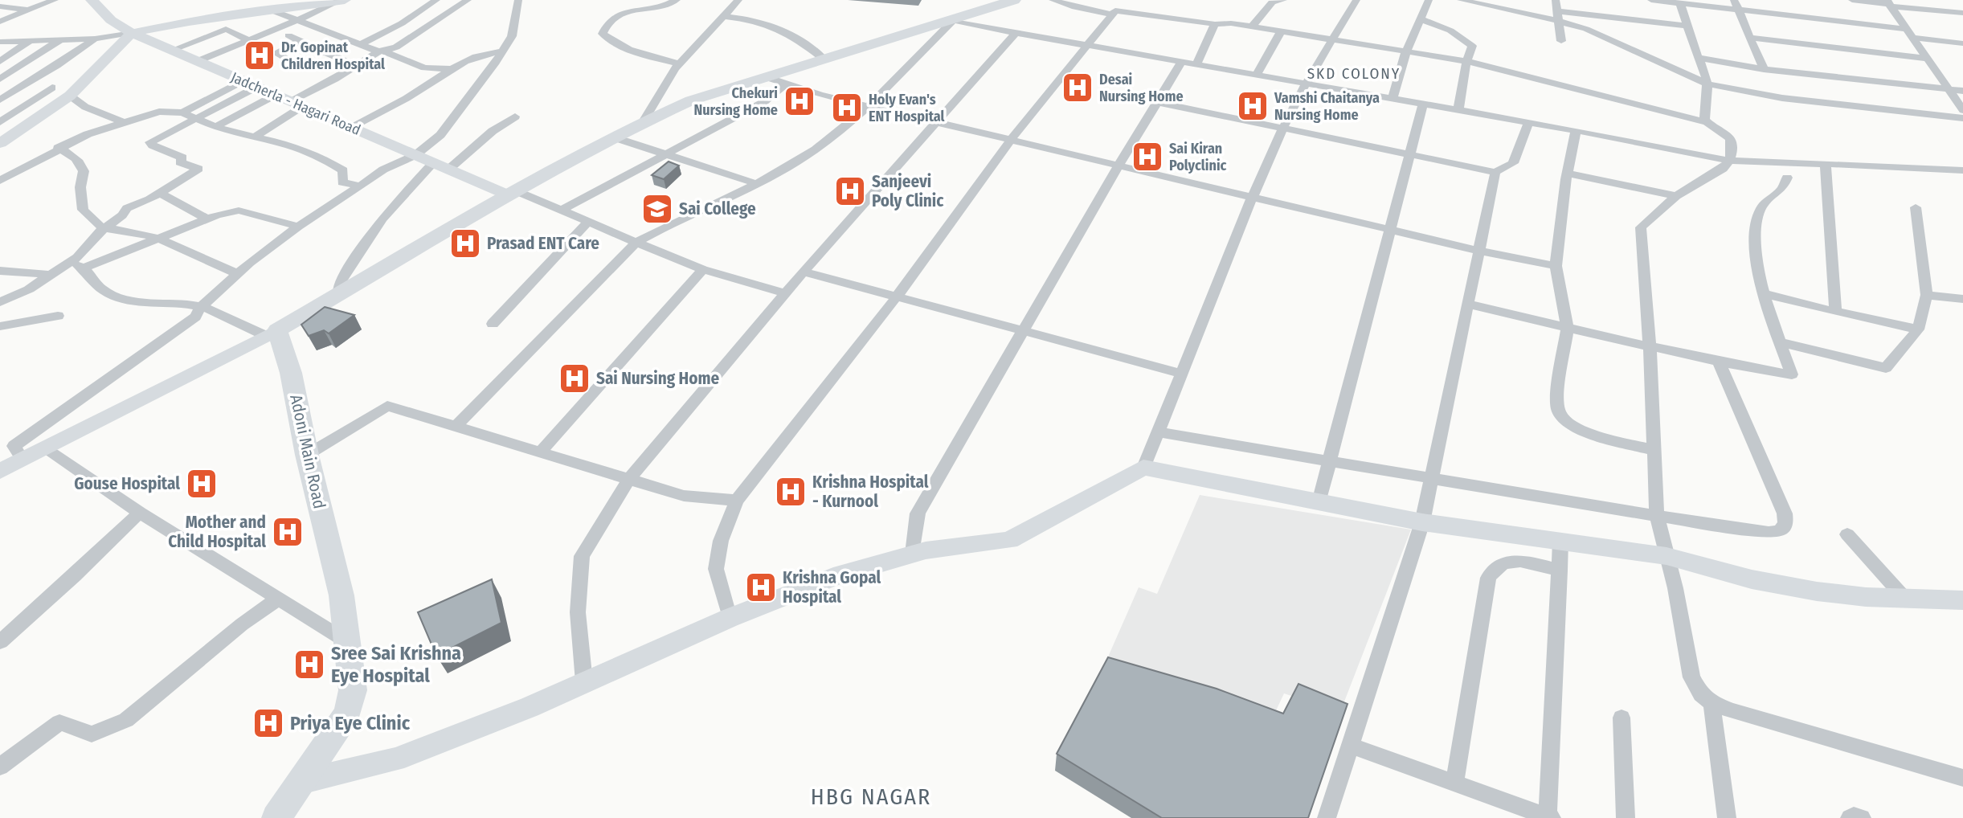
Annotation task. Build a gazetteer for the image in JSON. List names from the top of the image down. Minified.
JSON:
{"streets":{"main road":["Adoni Main Road"],"street":["Jadcherla - Hagari Road"]},"districts":["SKD COLONY","HBG NAGAR"],"places":{"hospital":["Dr. Gopinat Children Hospital","Desai Nursing Home","Chekuri Nursing Home","Vamshi Chaitanya Nursing Home","Holy Evan's ENT Hospital","Sai Kiran Polyclinic","Sanjeevi Poly Clinic","Prasad ENT Care","Sai Nursing Home","Gouse Hospital","Krishna Hospital - Kurnool","Mother and Child Hospital","Krishna Gopal Hospital","Sree Sai Krishna Eye Hospital","Priya Eye Clinic"],"school or university":["Sai College"]}}
